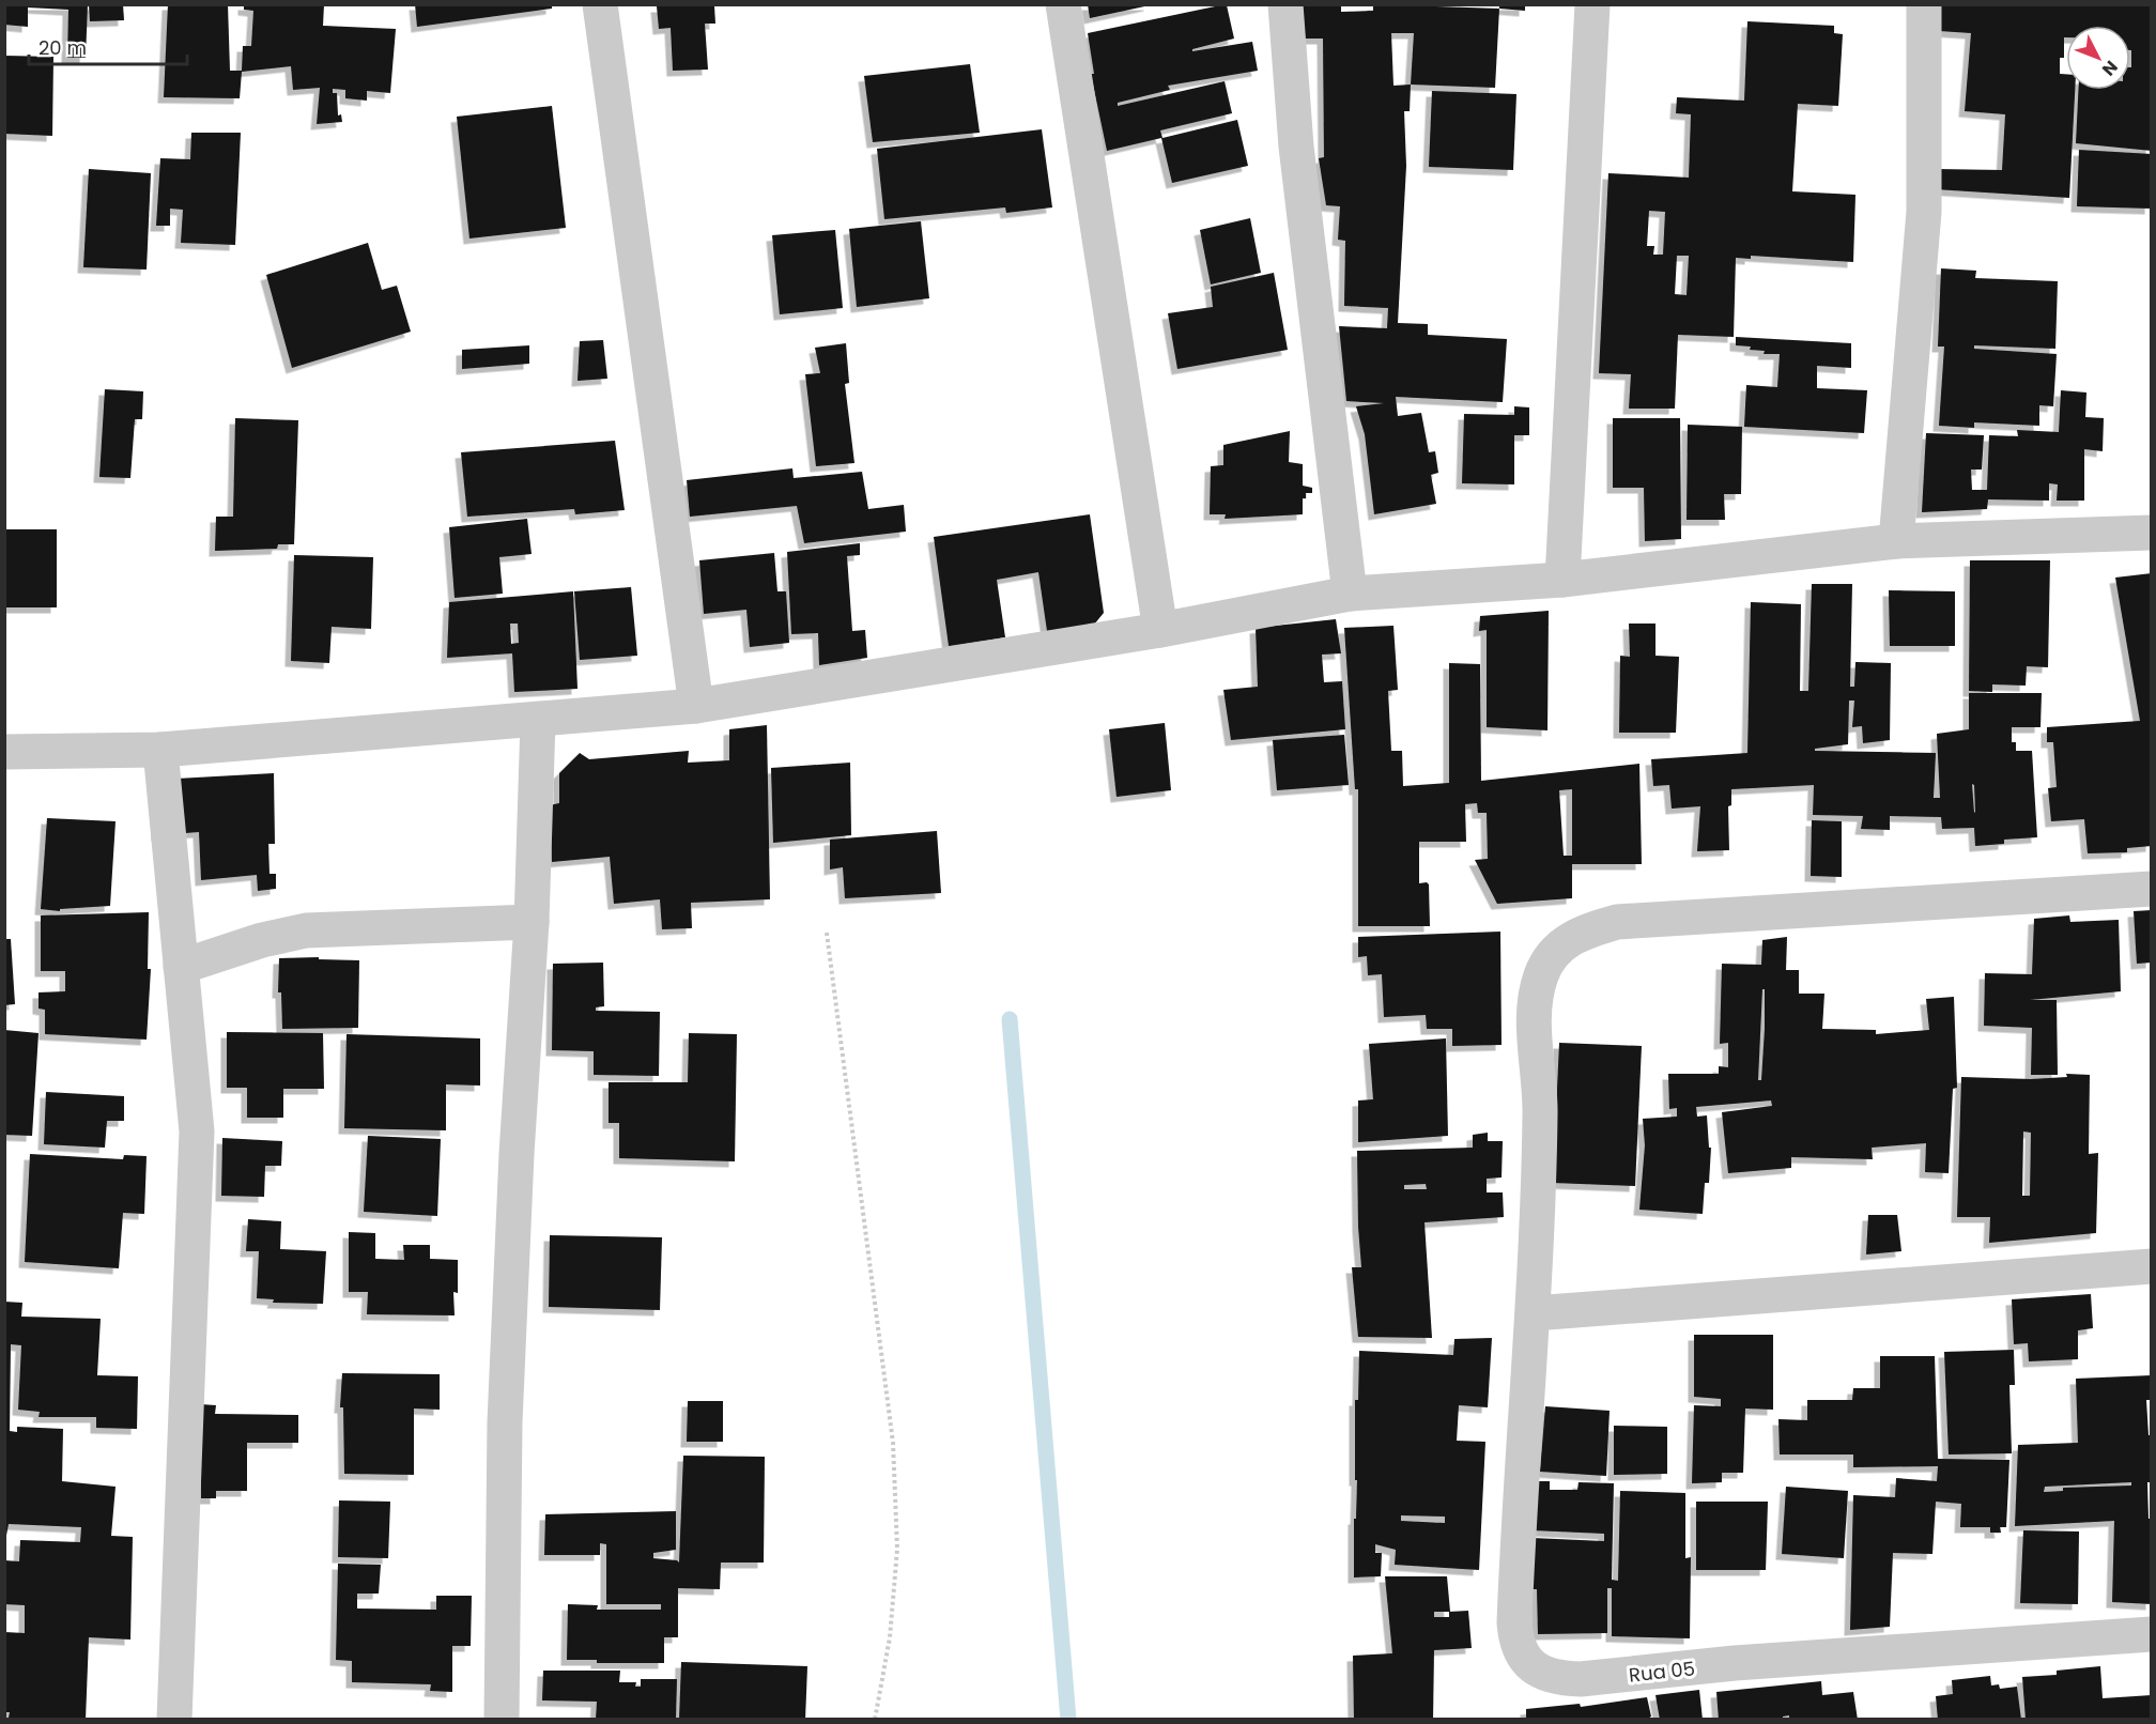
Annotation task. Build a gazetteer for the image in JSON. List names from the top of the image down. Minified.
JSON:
{"streets":{"street":["Rua 05"]},"scale_bar":"20 m","north":"bottom right"}
